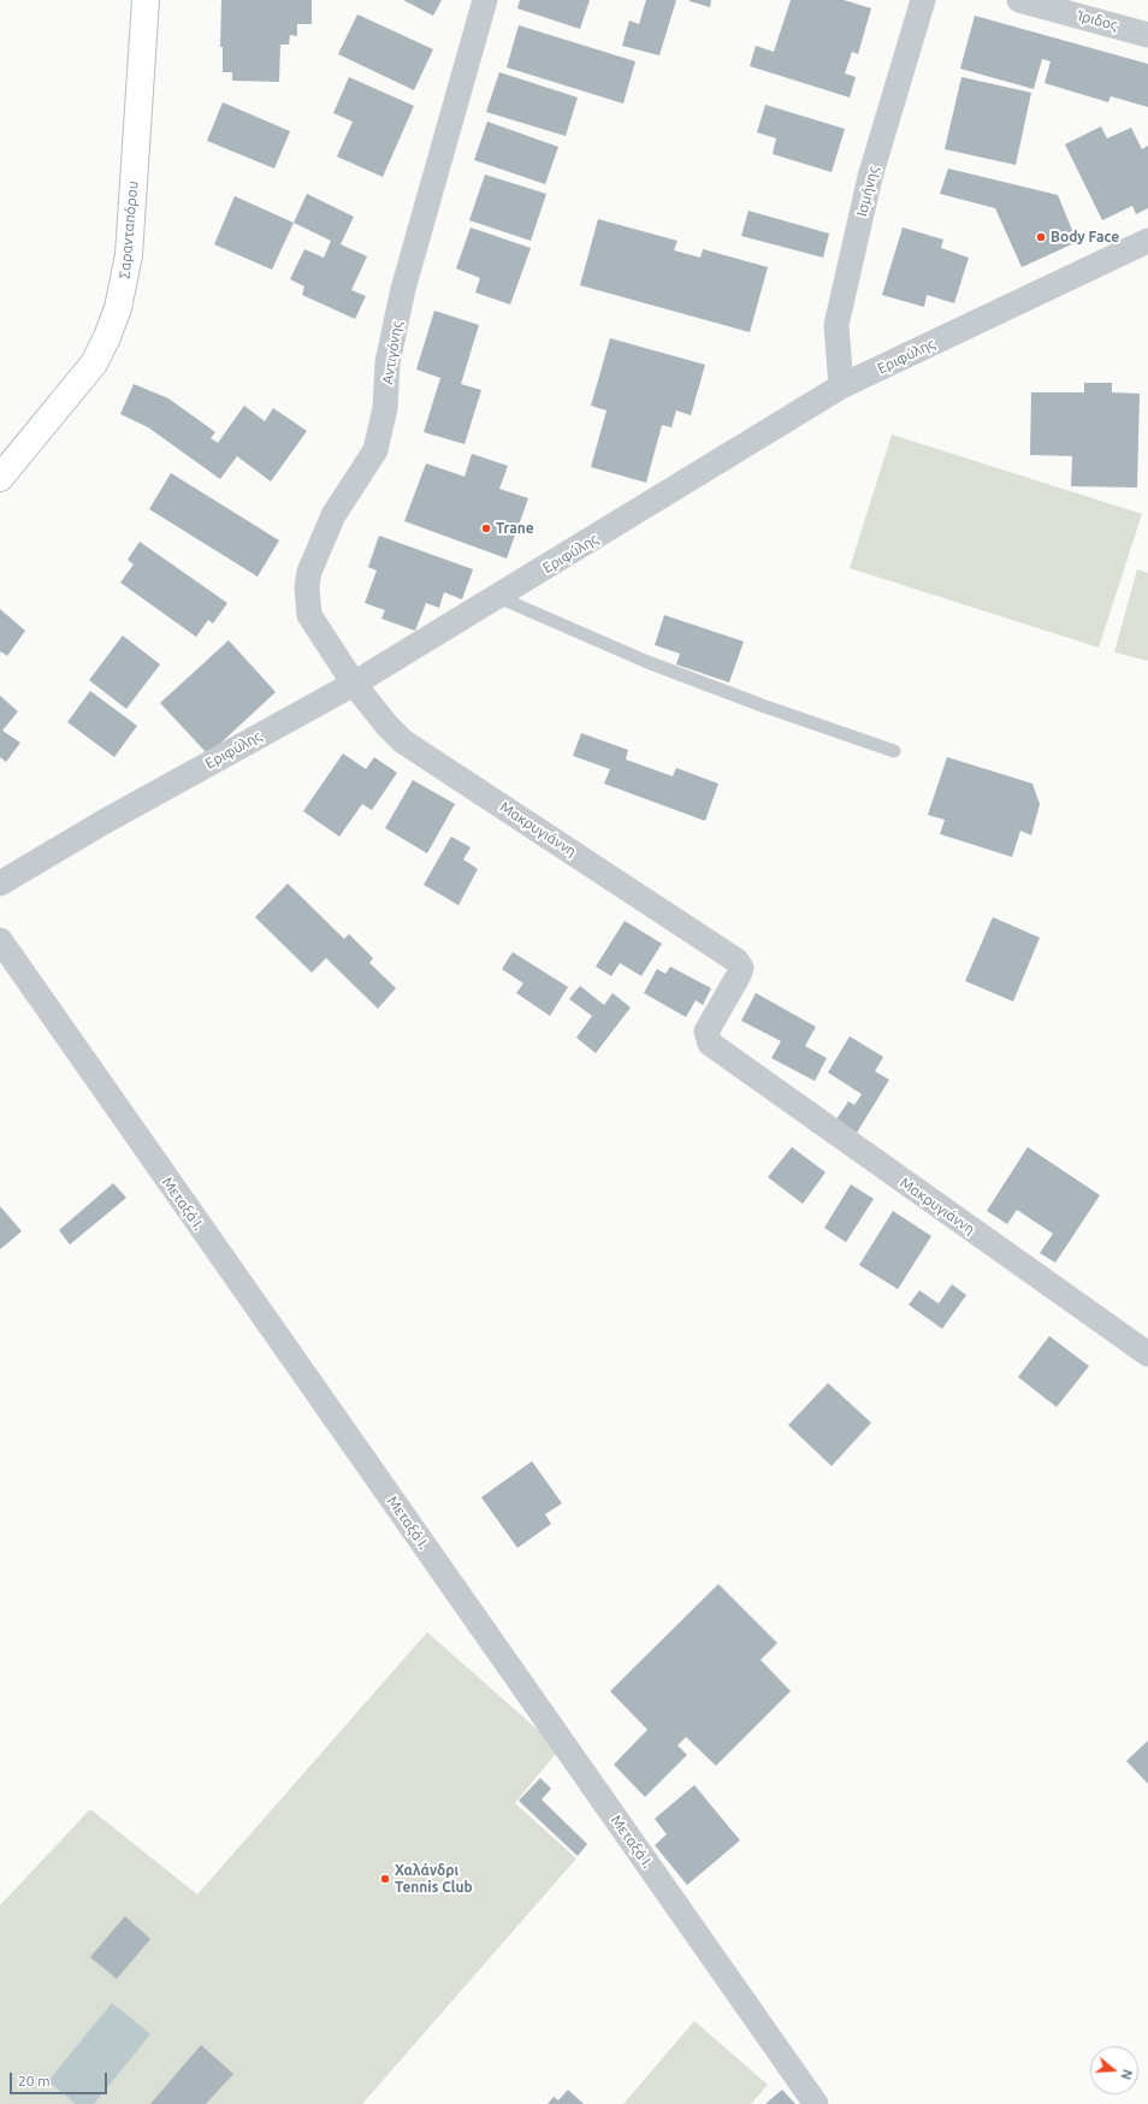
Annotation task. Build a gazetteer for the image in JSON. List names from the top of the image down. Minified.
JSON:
{"streets":{"street":["Ίριδος","Ισμήνης","Σαρανταπόρου","Αντιγόνης","Εριφύλης","Μακρυγιάννη","Μεταξά Ι."]},"crossings":[["Ισμήνης","Εριφύλης"],["Αντιγόνης","Εριφύλης"],["Αντιγόνης","Μακρυγιάννη"],["Εριφύλης","Μακρυγιάννη"]],"places":["Body Face","Trane","Χαλάνδρι Tennis Club"],"scale_bar":"20 m","north":"right"}
